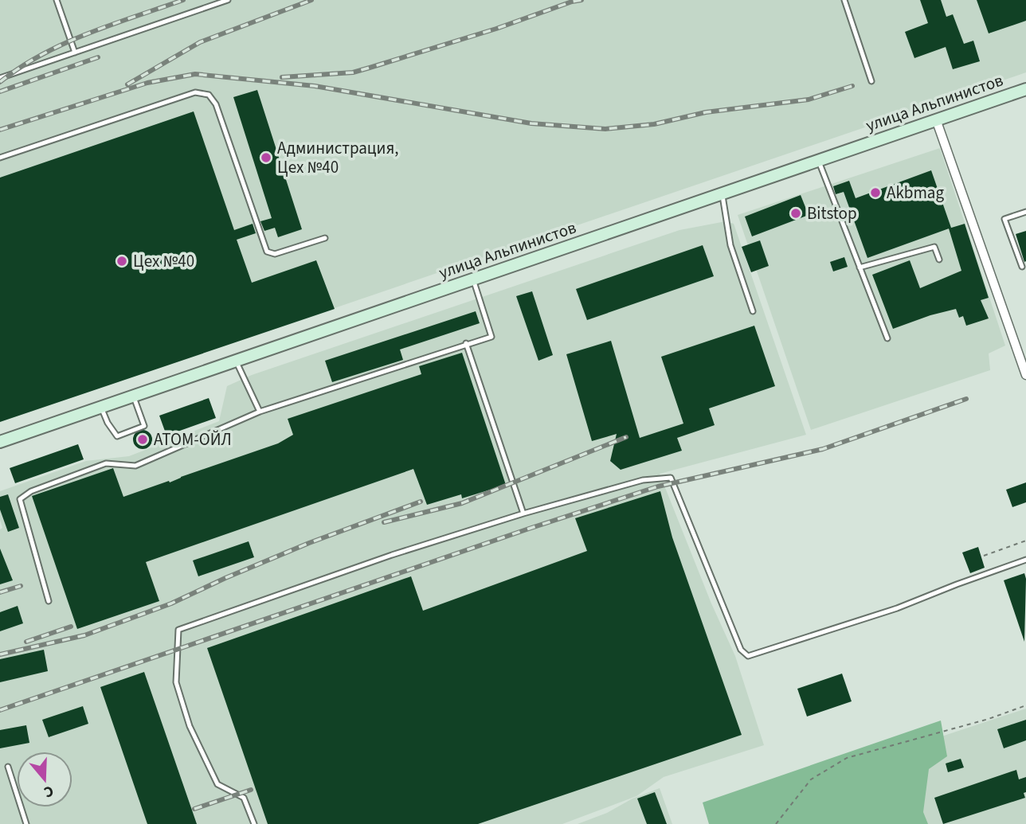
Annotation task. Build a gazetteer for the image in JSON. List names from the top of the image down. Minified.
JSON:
{"streets":{"main road":["улица Альпинистов"]},"places":["Администрация, Цех №40","Akbmag","Bitstop","Цех №40","АТОМ-ОЙЛ"],"north":"bottom"}
